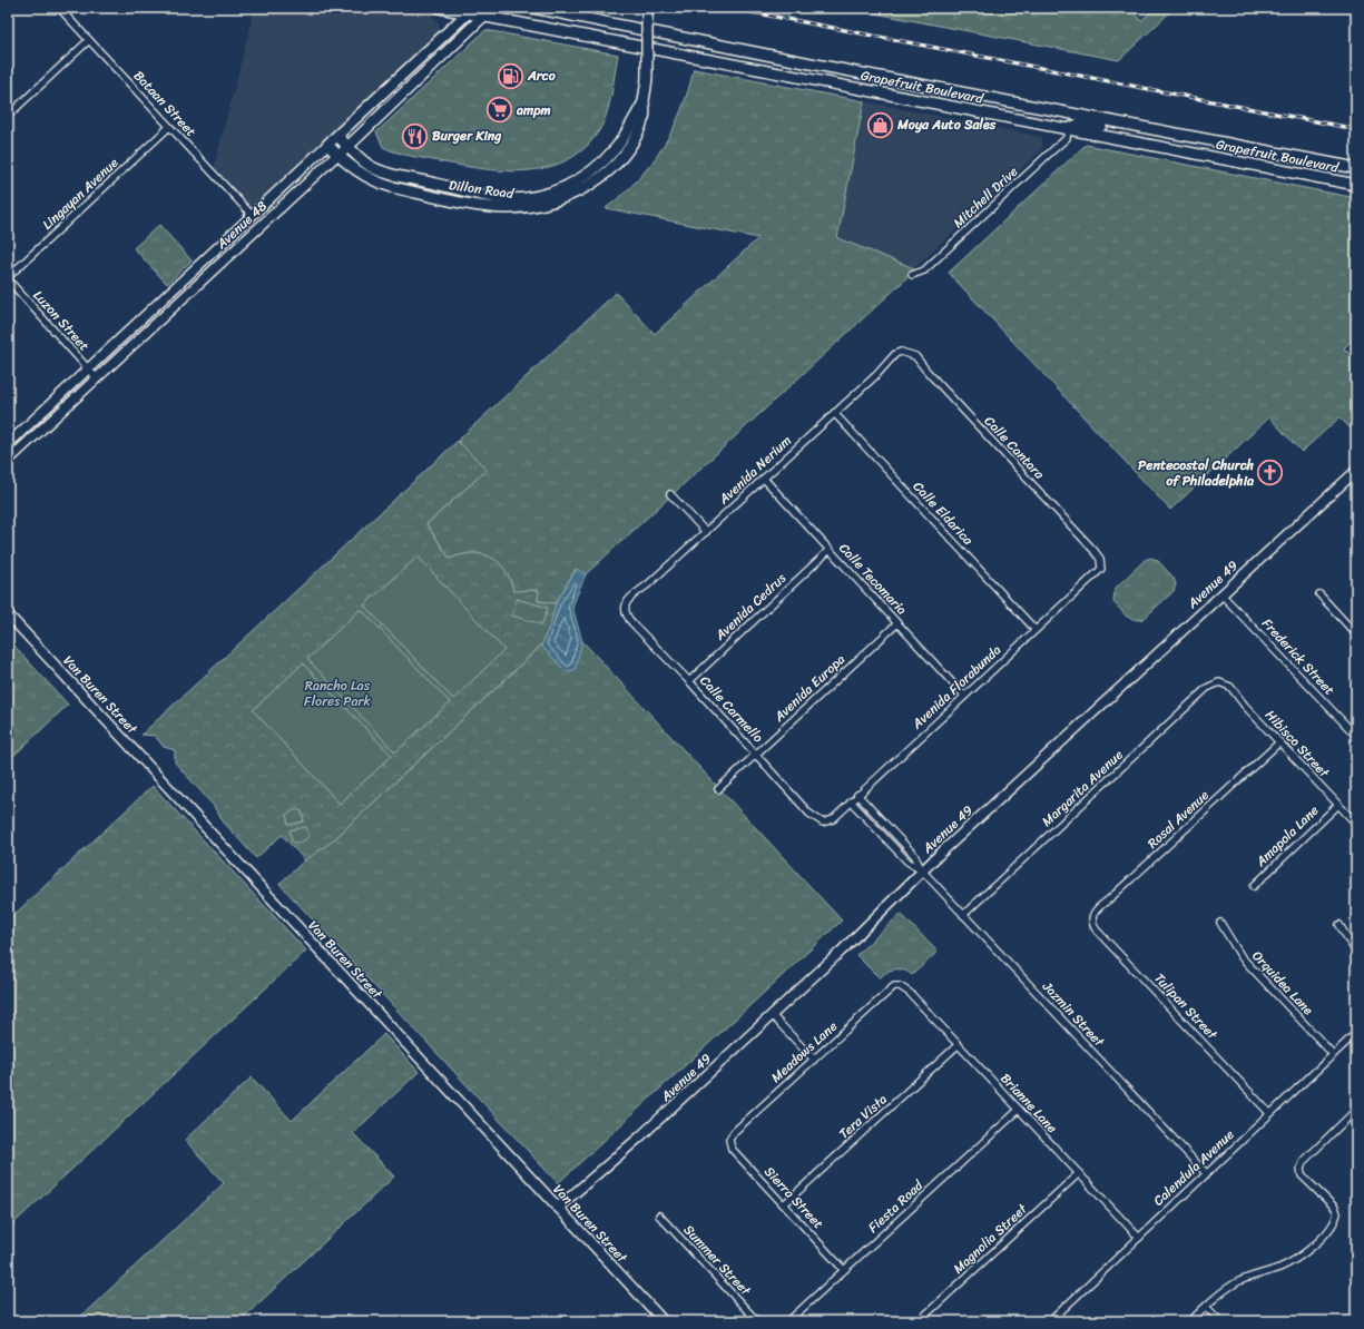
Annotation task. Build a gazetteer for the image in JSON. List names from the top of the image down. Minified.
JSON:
{"streets":{"main road":["Grapefruit Boulevard","Dillon Road","Avenue 48"],"street":["Bataan Street","Lingayan Avenue","Mitchell Drive","Luzon Street","Calle Cantara","Avenida Nerium","Calle Eldarica","Calle Tecomaria","Avenue 49","Avenida Cedrus","Frederick Street","Avenida Florabunda","Avenida Europa","Van Buren Street","Calle Carmello","Hibisco Street","Margarita Avenue","Rosal Avenue","Amapola Lane","Orquidea Lane","Tulipan Street","Jazmin Street","Meadows Lane","Brianne Lane","Tera Vista","Calendula Avenue","Sierra Street","Fiesta Road","Magnolia Street","Summer Street"]},"crossings":[["Grapefruit Boulevard","Mitchell Drive"],["Grapefruit Boulevard","Avenue 48"],["Bataan Street","Lingayan Avenue"],["Bataan Street","Avenue 48"],["Dillon Road","Avenue 48"],["Lingayan Avenue","Luzon Street"],["Avenue 48","Luzon Street"],["Calle Cantara","Avenida Nerium"],["Calle Cantara","Avenida Florabunda"],["Avenida Nerium","Calle Eldarica"],["Avenida Nerium","Calle Tecomaria"],["Avenida Nerium","Calle Carmello"],["Calle Eldarica","Avenida Florabunda"],["Calle Tecomaria","Avenida Cedrus"],["Calle Tecomaria","Avenida Florabunda"],["Calle Tecomaria","Avenida Europa"],["Avenue 49","Frederick Street"],["Avenue 49","Van Buren Street"],["Avenue 49","Jazmin Street"],["Avenida Cedrus","Calle Carmello"],["Avenida Florabunda","Calle Carmello"],["Avenida Europa","Calle Carmello"],["Hibisco Street","Margarita Avenue"],["Hibisco Street","Rosal Avenue"],["Hibisco Street","Amapola Lane"],["Margarita Avenue","Jazmin Street"],["Rosal Avenue","Tulipan Street"],["Orquidea Lane","Calendula Avenue"],["Tulipan Street","Calendula Avenue"],["Jazmin Street","Calendula Avenue"],["Meadows Lane","Brianne Lane"],["Meadows Lane","Sierra Street"],["Brianne Lane","Tera Vista"],["Brianne Lane","Calendula Avenue"],["Brianne Lane","Fiesta Road"],["Brianne Lane","Magnolia Street"],["Tera Vista","Sierra Street"],["Sierra Street","Fiesta Road"]],"parks":["Rancho Las Flores Park"],"places":{"fuel station":["Arco"],"supermarket":["ampm"],"shop":["Moya Auto Sales"],"restaurant":["Burger King"],"church":["Pentecostal Church of Philadelphia"]}}
